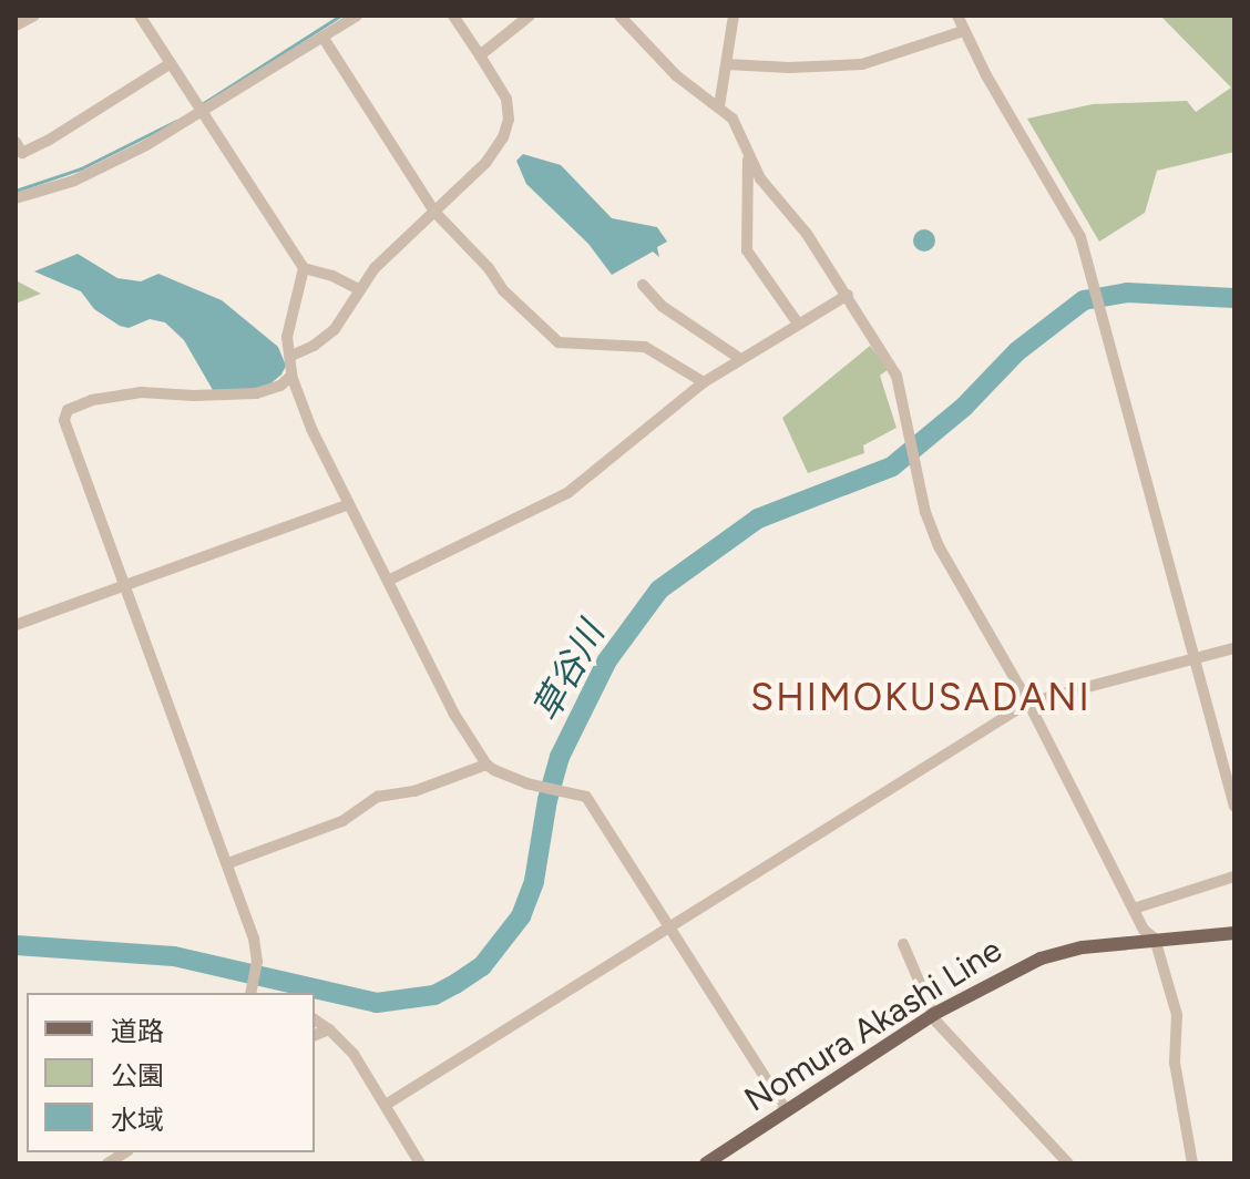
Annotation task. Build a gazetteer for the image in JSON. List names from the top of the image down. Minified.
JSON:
{"streets":{"main road":["Nomura Akashi Line"]},"districts":["SHIMOKUSADANI"],"water":["草谷川"],"legend":["道路","公園","水域"]}
